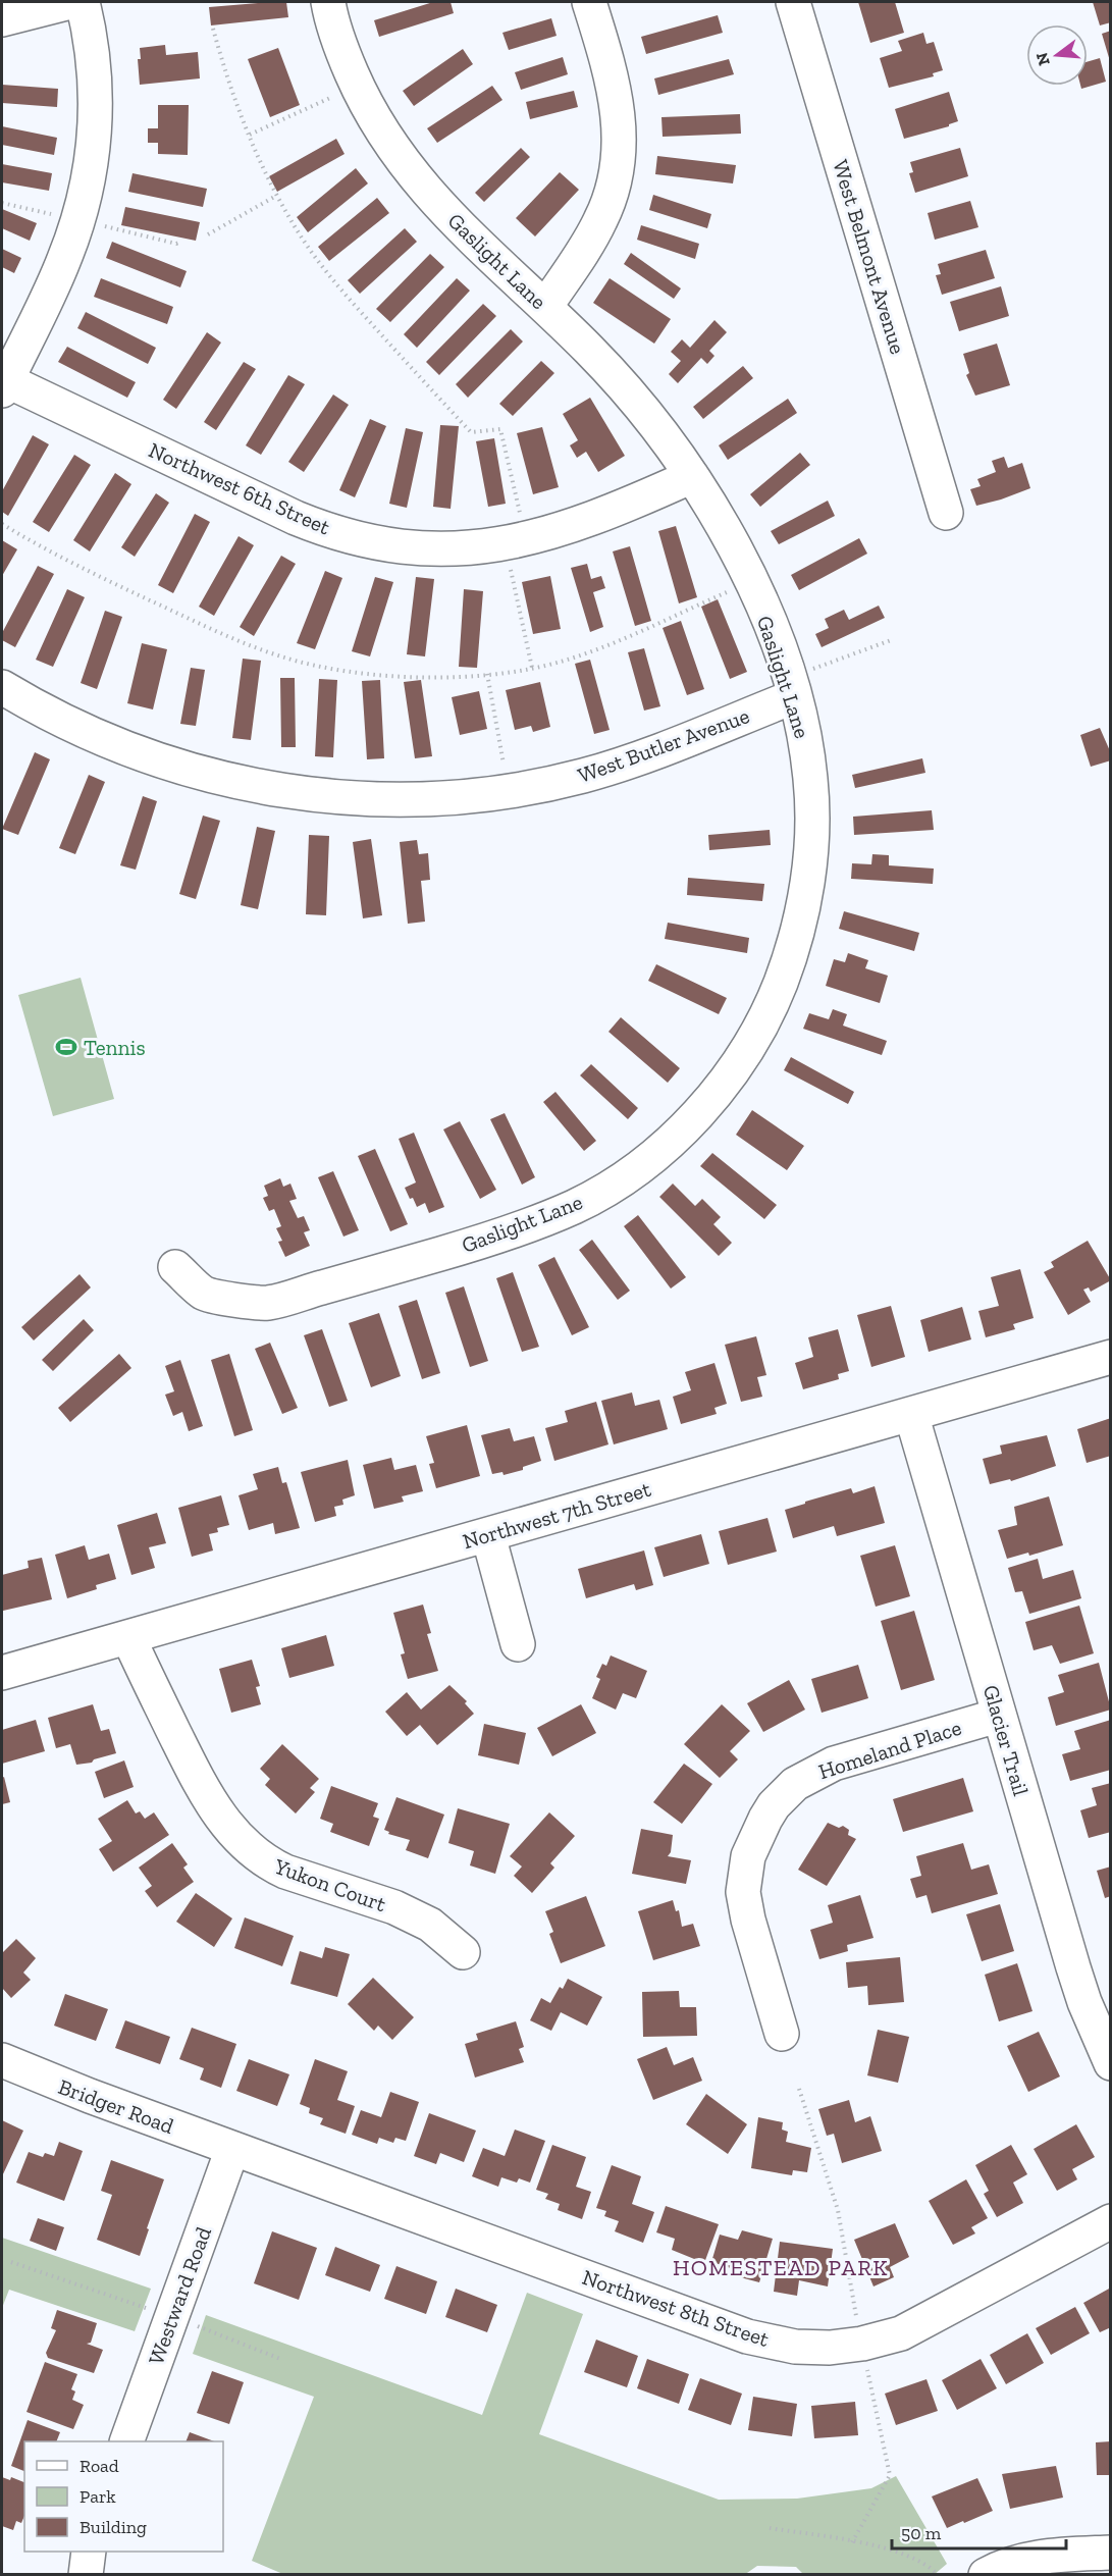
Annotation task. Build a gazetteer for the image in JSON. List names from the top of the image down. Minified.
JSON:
{"streets":{"street":["West Belmont Avenue","Gaslight Lane","Northwest 6th Street","West Butler Avenue","Northwest 7th Street","Glacier Trail","Homeland Place","Yukon Court","Bridger Road","Westward Road","Northwest 8th Street"]},"crossings":[["Gaslight Lane","Northwest 6th Street"],["Gaslight Lane","West Butler Avenue"],["Northwest 7th Street","Glacier Trail"],["Northwest 7th Street","Yukon Court"],["Glacier Trail","Homeland Place"],["Bridger Road","Westward Road"],["Bridger Road","Northwest 8th Street"],["Westward Road","Northwest 8th Street"]],"districts":["HOMESTEAD PARK"],"places":{"sports":["Tennis"]},"legend":["Road","Park","Building"],"scale_bar":"50 m","north":"left"}
